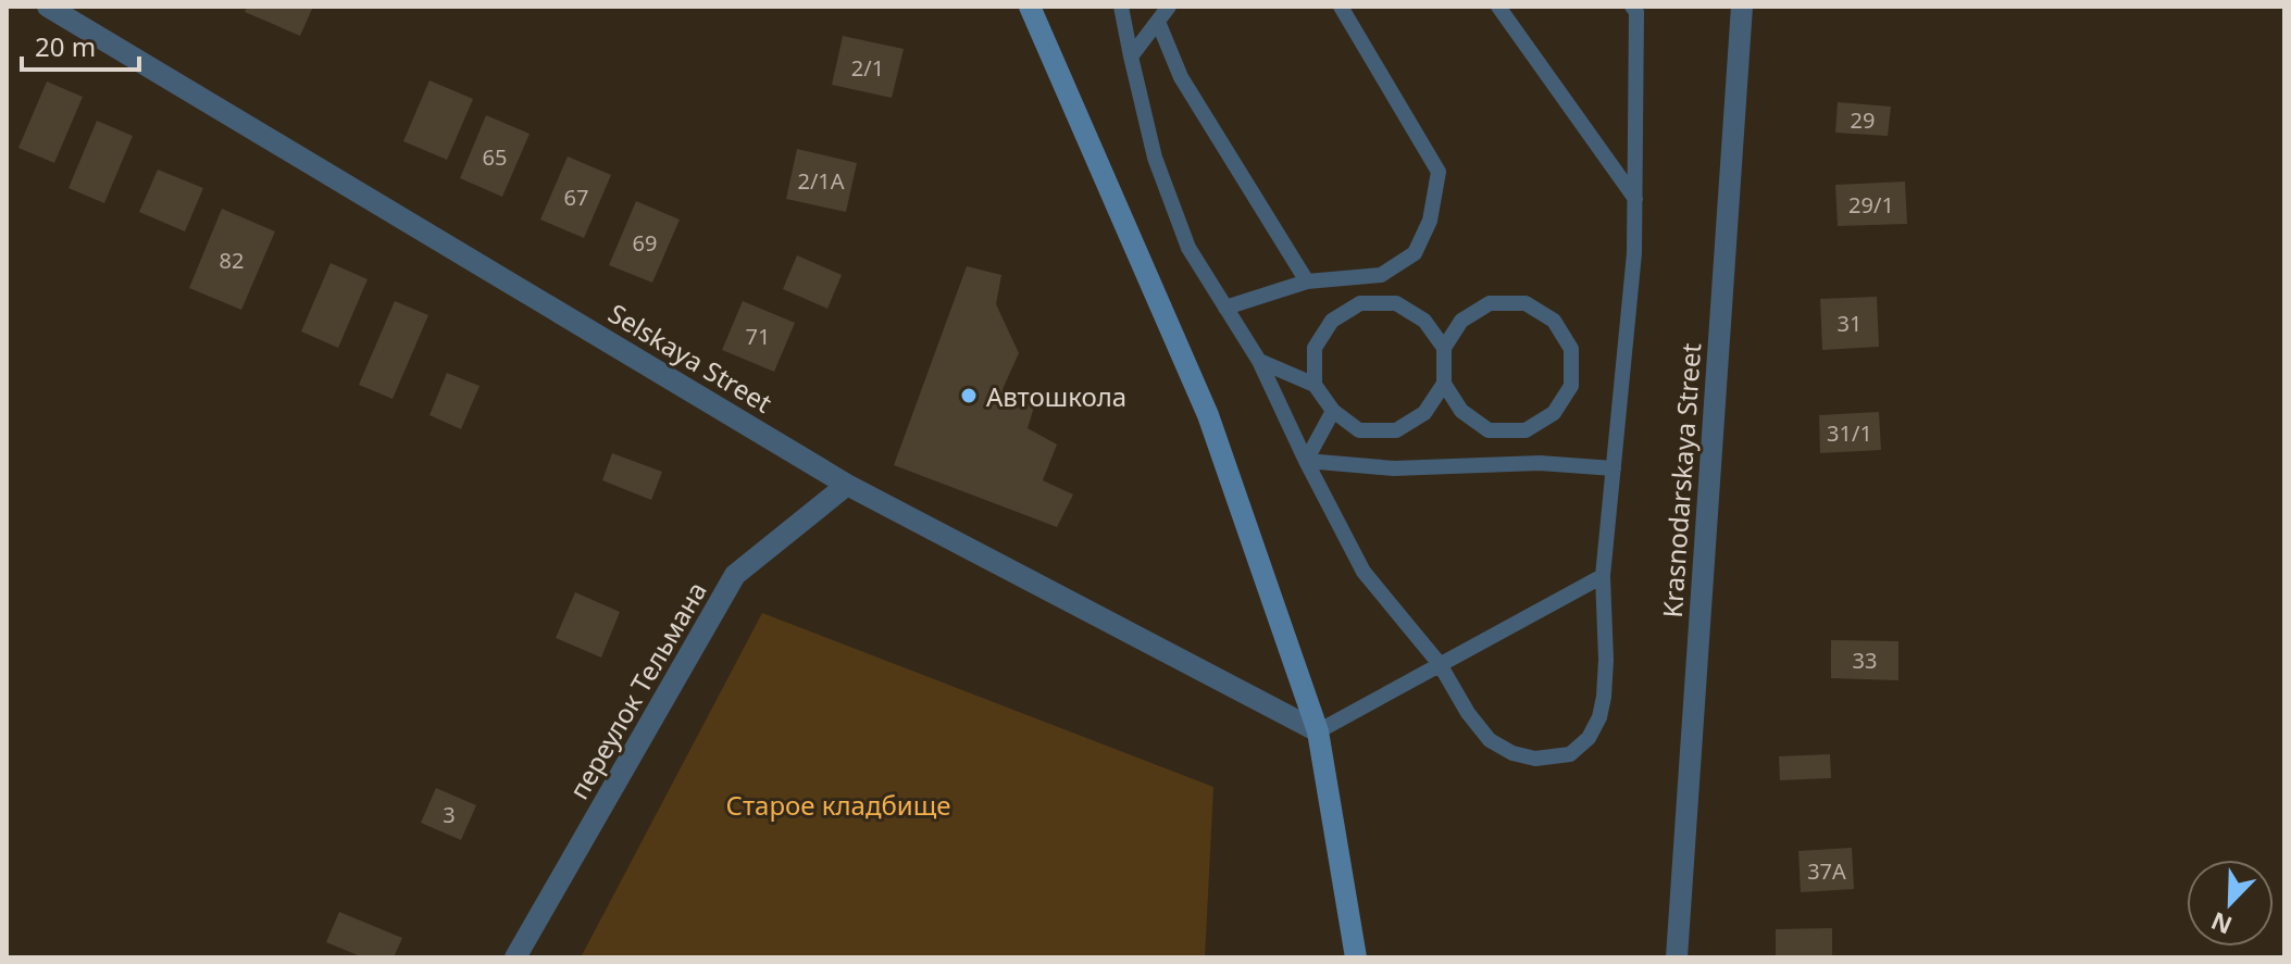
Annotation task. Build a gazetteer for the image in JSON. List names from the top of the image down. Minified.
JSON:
{"streets":{"street":["Selskaya Street","Krasnodarskaya Street","переулок Тельмана"]},"crossings":[["Selskaya Street","переулок Тельмана"]],"parks":["Старое кладбище"],"places":["Автошкола"],"house_numbers":["2/1","29","65","2/1А","67","29/1","69","82","31","71","31/1","33","3","37А"],"scale_bar":"20 m","north":"bottom left"}
